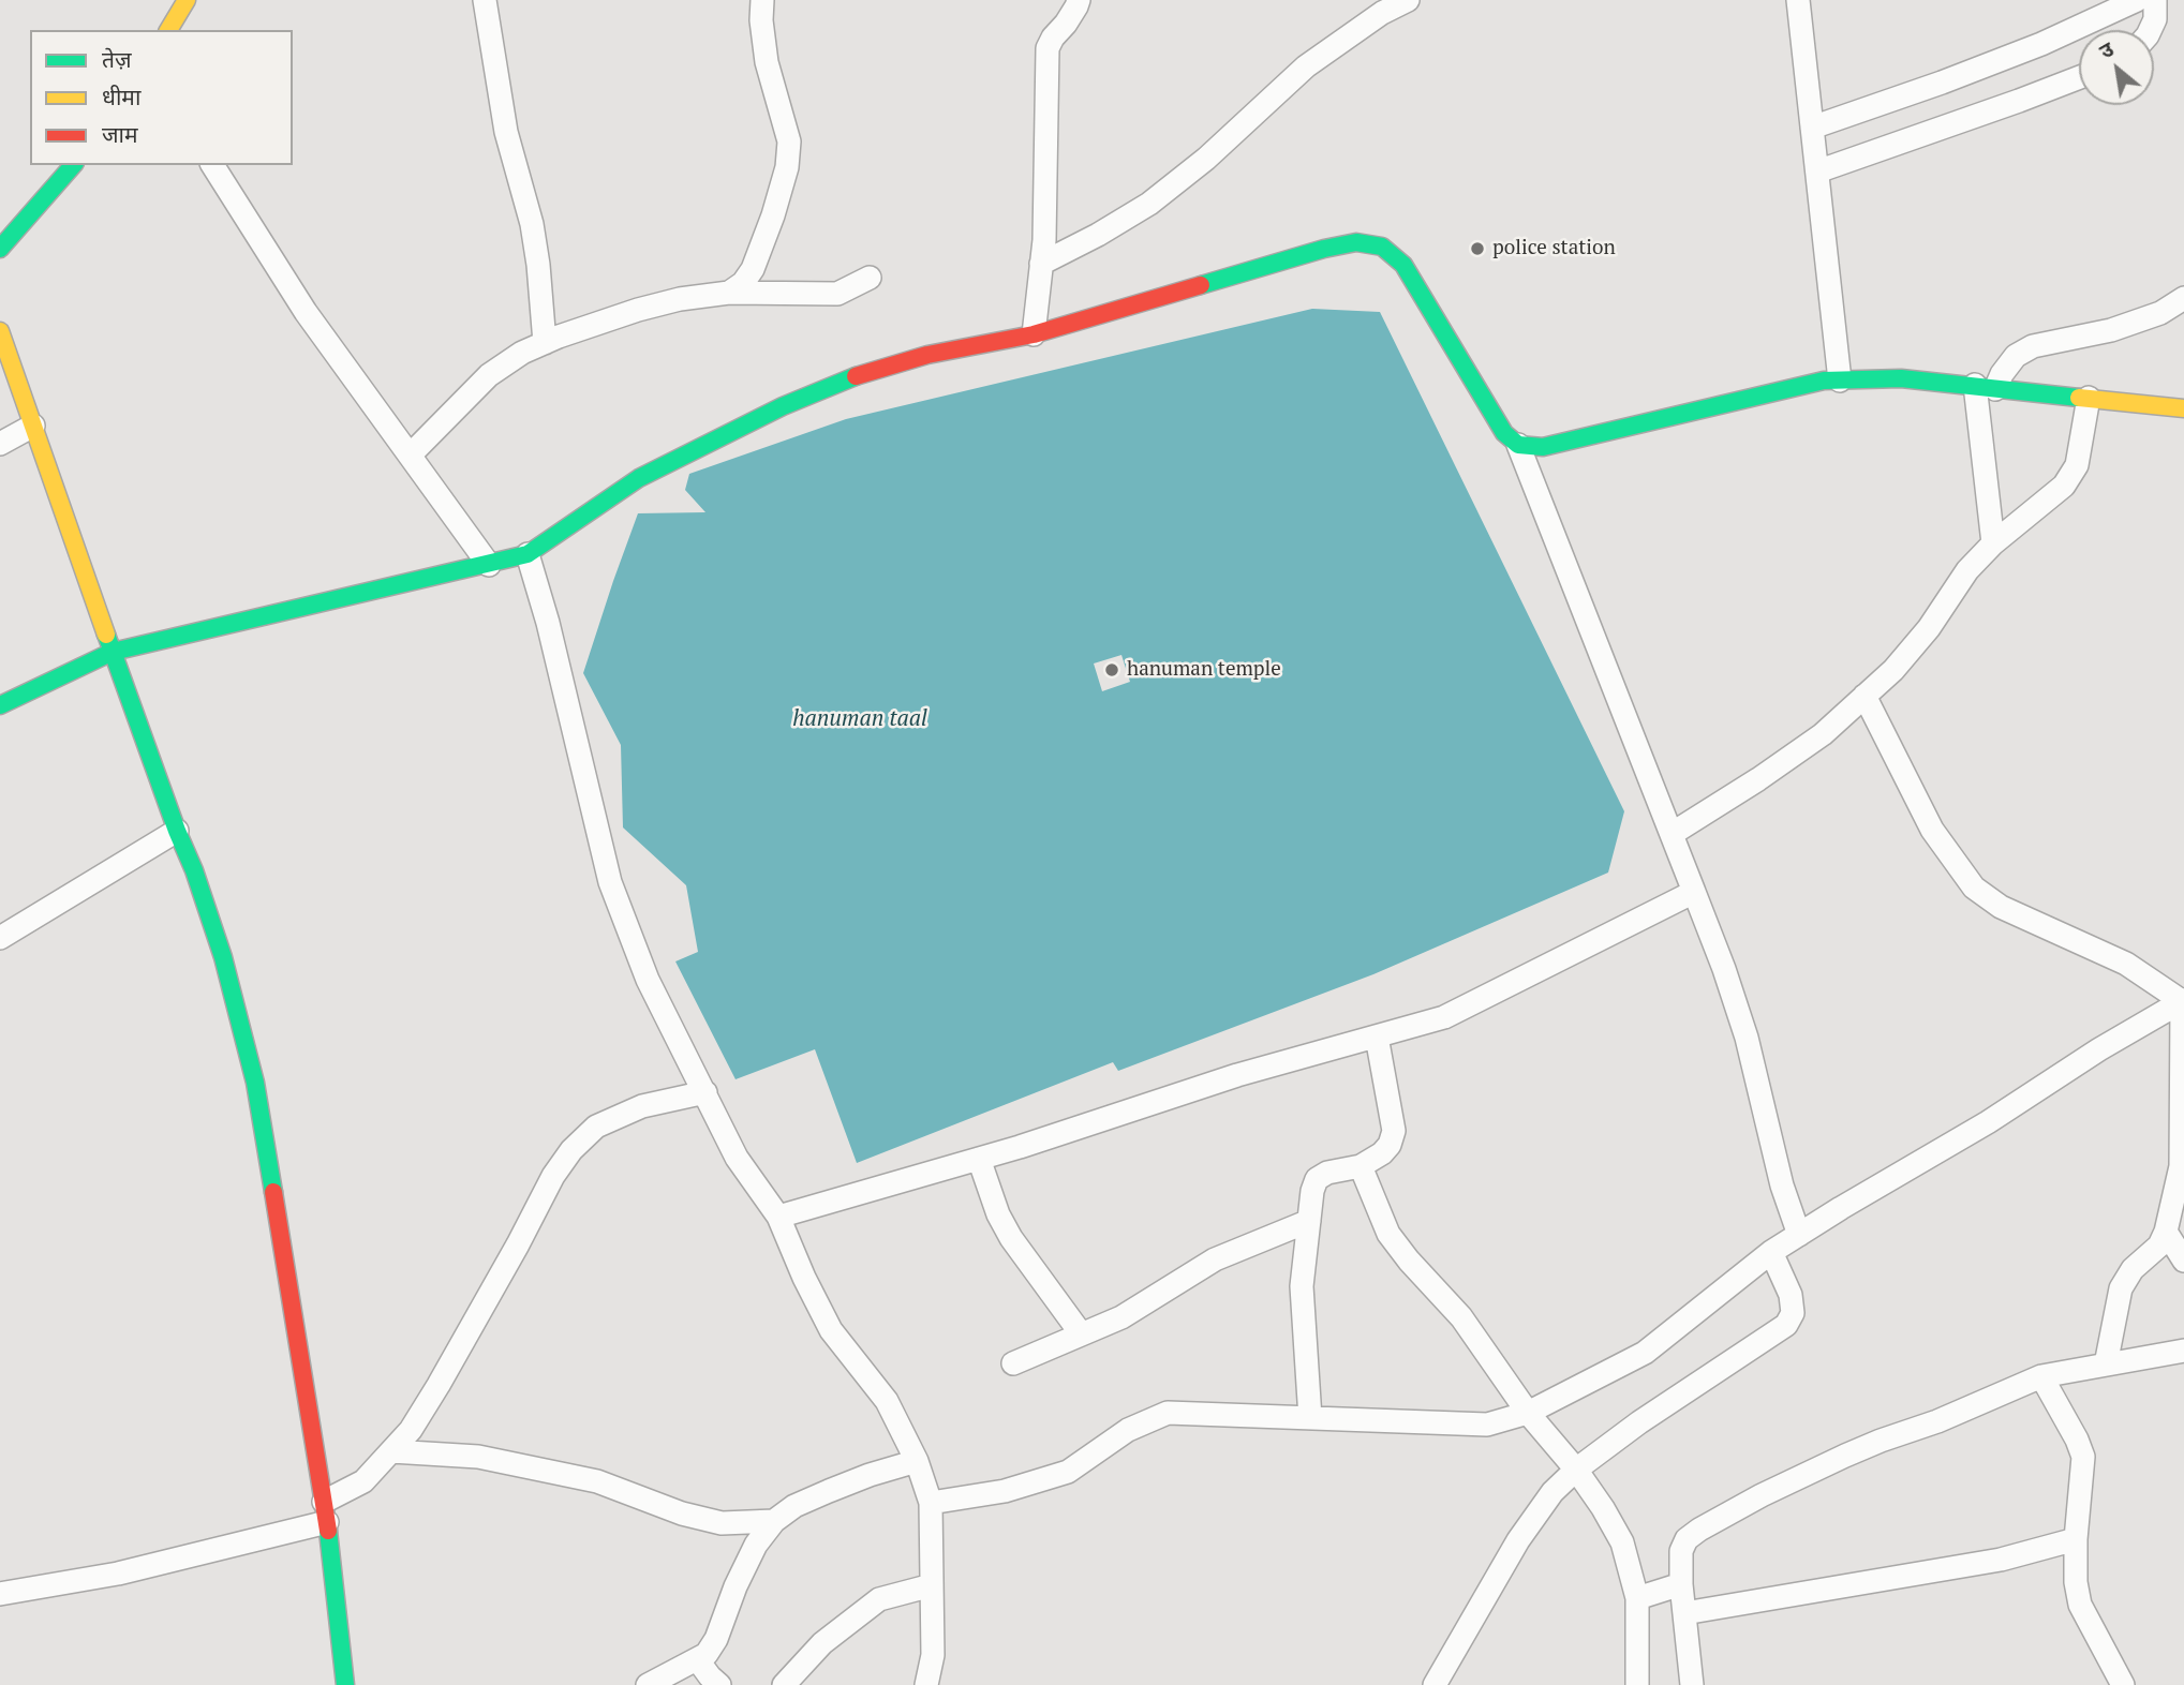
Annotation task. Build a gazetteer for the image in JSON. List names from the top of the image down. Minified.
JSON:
{"water":["hanuman taal"],"places":["police station","hanuman temple"],"legend":["तेज़","धीमा","जाम"],"north":"top left"}
